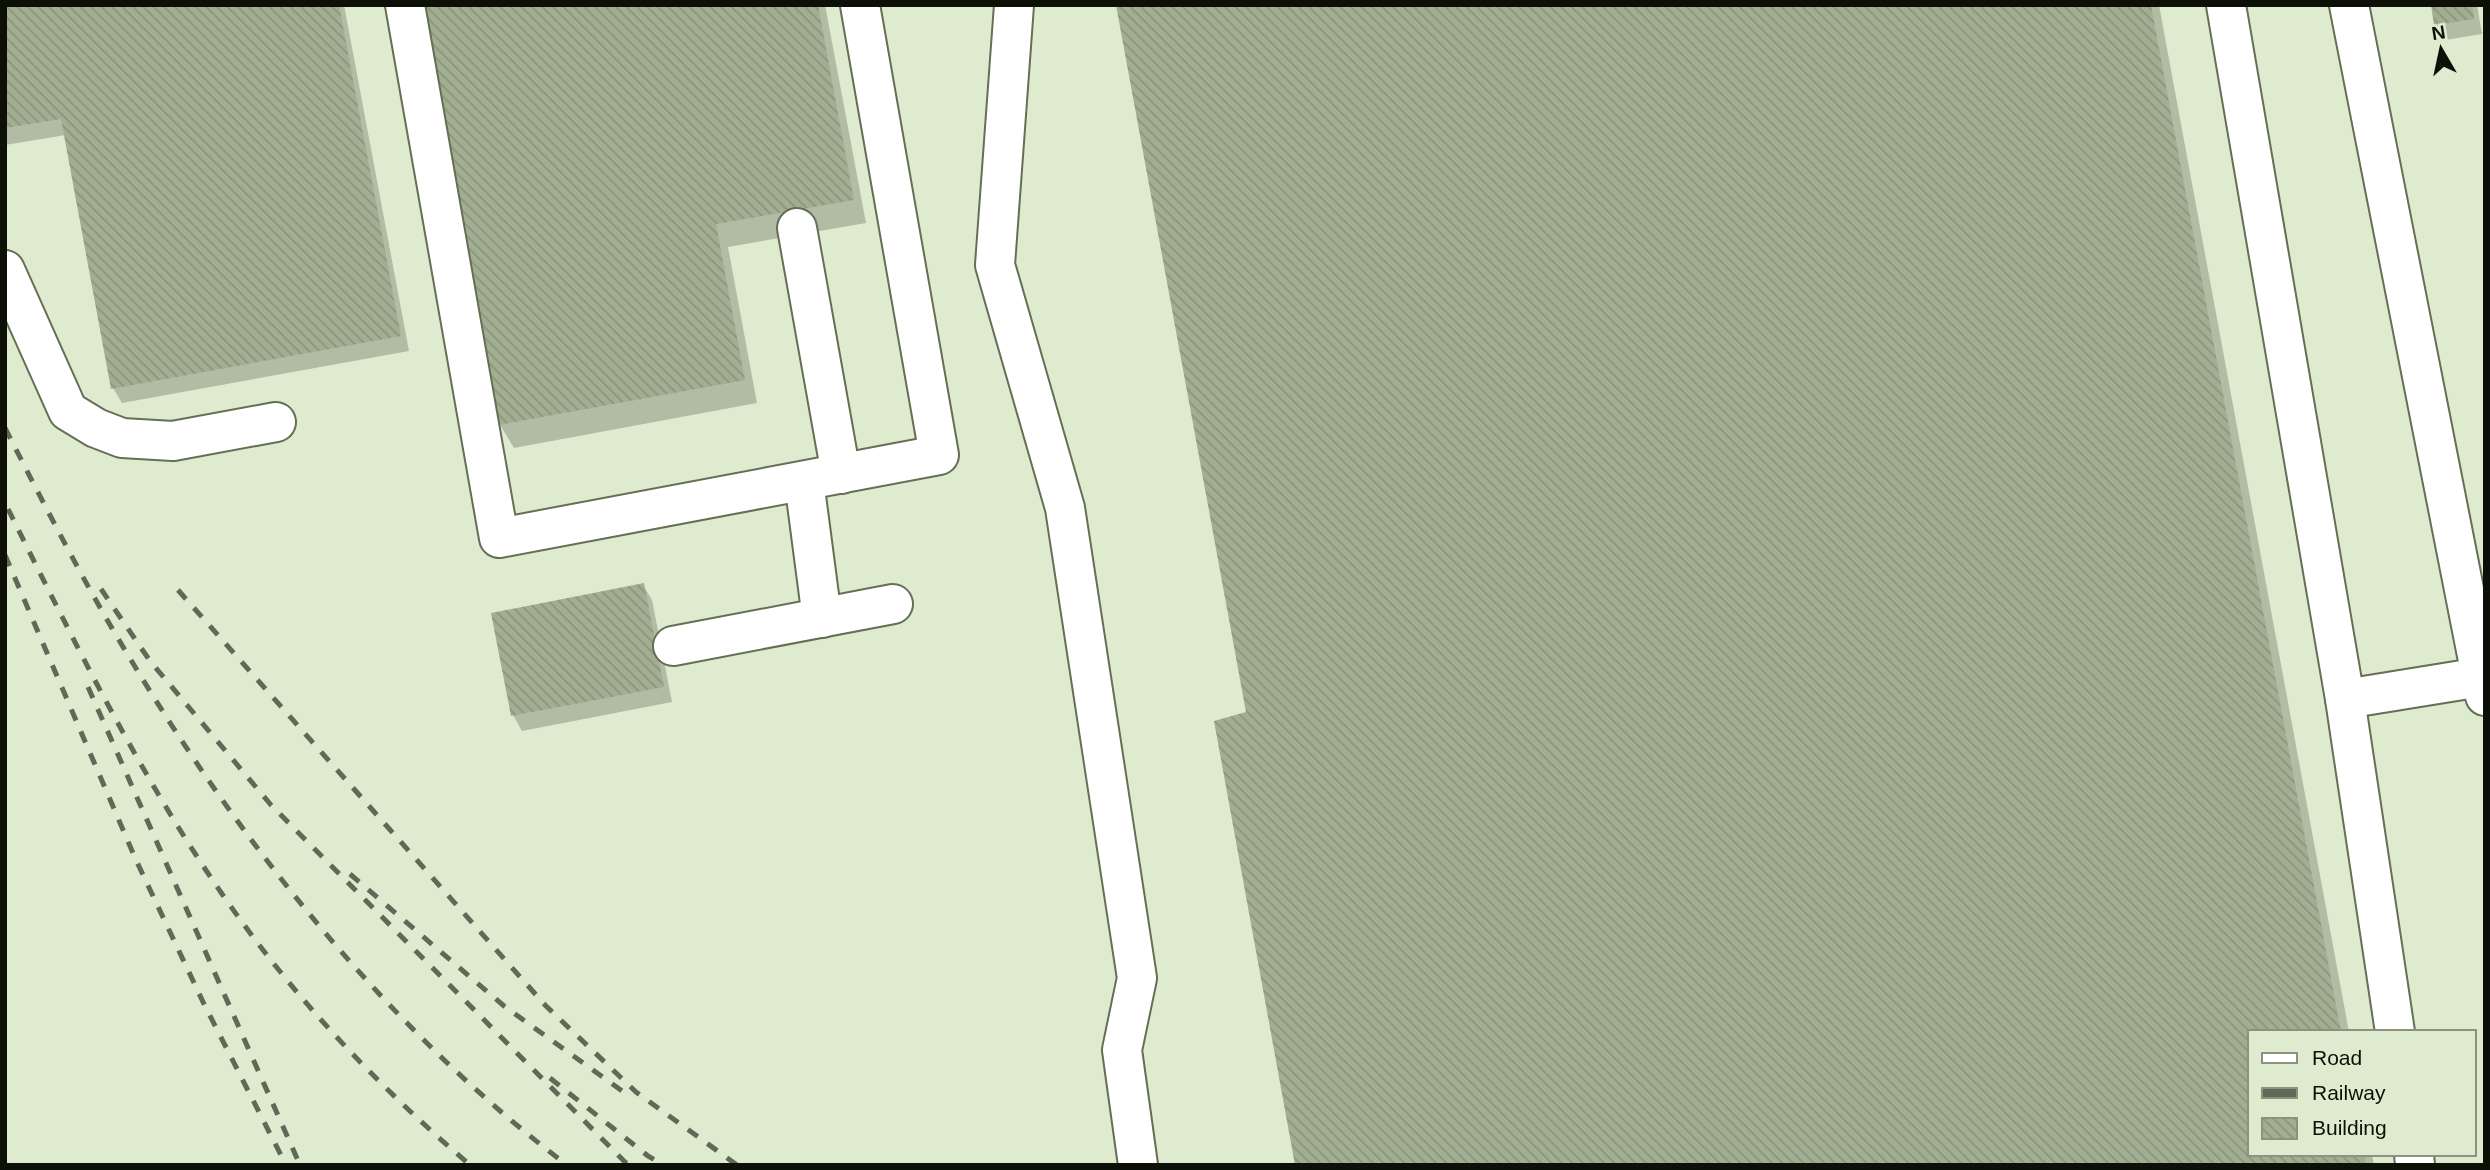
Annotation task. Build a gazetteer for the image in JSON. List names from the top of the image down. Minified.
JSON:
{"legend":["Road","Railway","Building"],"north":"top"}
